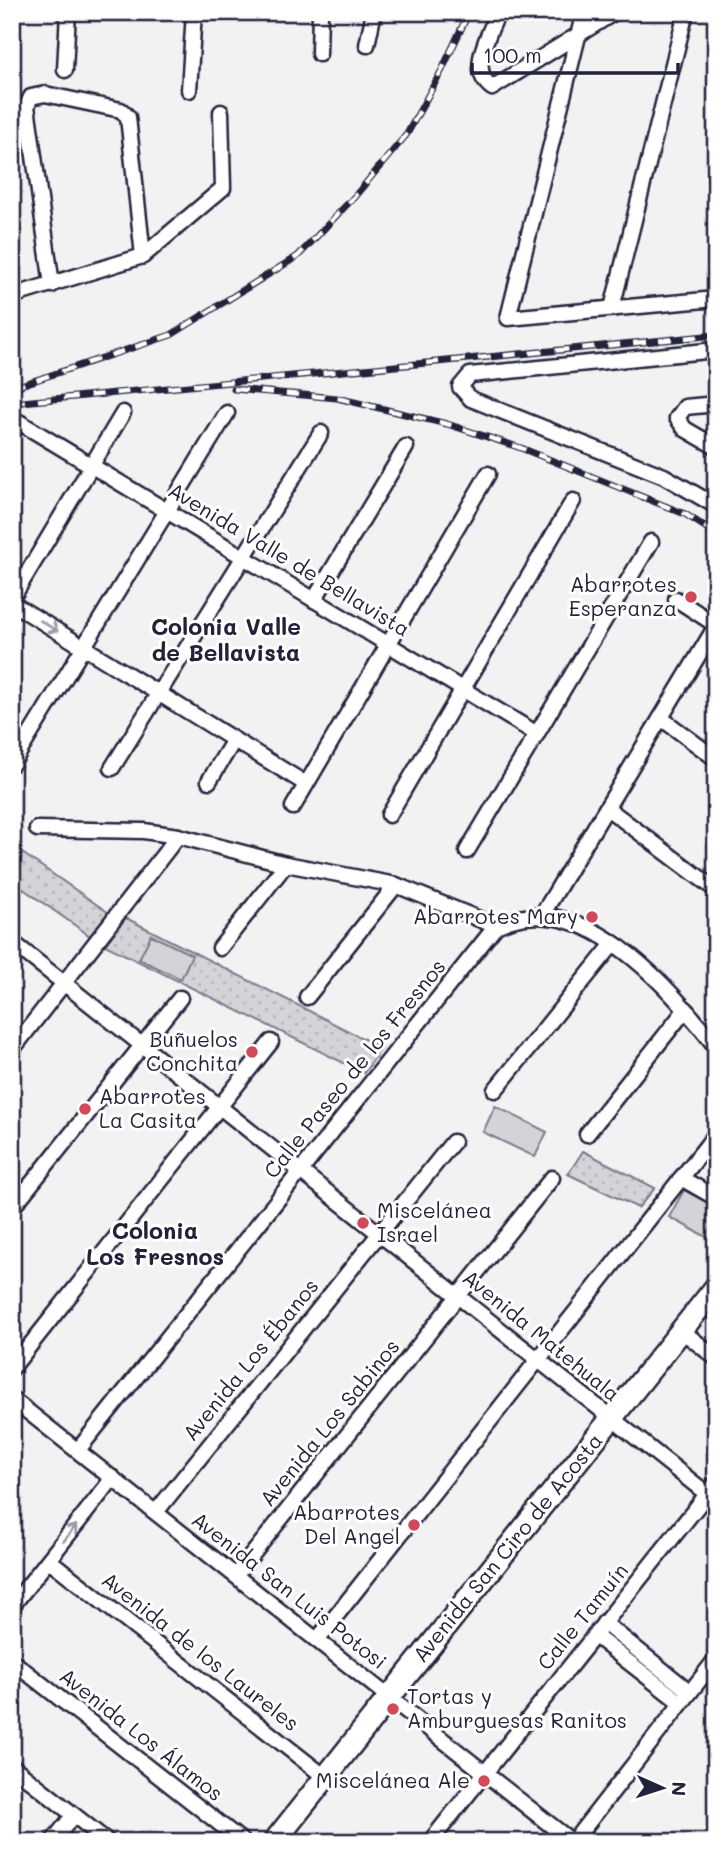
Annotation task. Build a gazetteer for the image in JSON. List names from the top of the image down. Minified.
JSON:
{"streets":{"street":["Avenida Valle de Bellavista","Calle Paseo de los Fresnos","Avenida Matehuala","Avenida Los Ébanos","Avenida Los Sabinos","Avenida San Ciro de Acosta","Avenida San Luis Potosi","Calle Tamuín","Avenida de los Laureles","Avenida Los Álamos"]},"crossings":[["Calle Paseo de los Fresnos","Avenida Matehuala"],["Calle Paseo de los Fresnos","Avenida San Luis Potosi"],["Avenida Matehuala","Avenida Los Ébanos"],["Avenida Matehuala","Avenida Los Sabinos"],["Avenida Matehuala","Avenida San Ciro de Acosta"],["Avenida Matehuala","Calle Tamuín"],["Avenida Los Ébanos","Avenida San Luis Potosi"],["Avenida Los Sabinos","Avenida San Luis Potosi"],["Avenida San Ciro de Acosta","Avenida San Luis Potosi"],["Avenida San Ciro de Acosta","Avenida de los Laureles"],["Avenida San Luis Potosi","Calle Tamuín"]],"districts":["Colonia Valle de Bellavista","Colonia Los Fresnos"],"places":["Abarrotes Esperanza","Abarrotes Mary","Buñuelos Conchita","Abarrotes La Casita","Miscelánea Israel","Abarrotes Del Angel","Tortas y Amburguesas Ranitos","Miscelánea Ale"],"scale_bar":"100 m","north":"right"}
